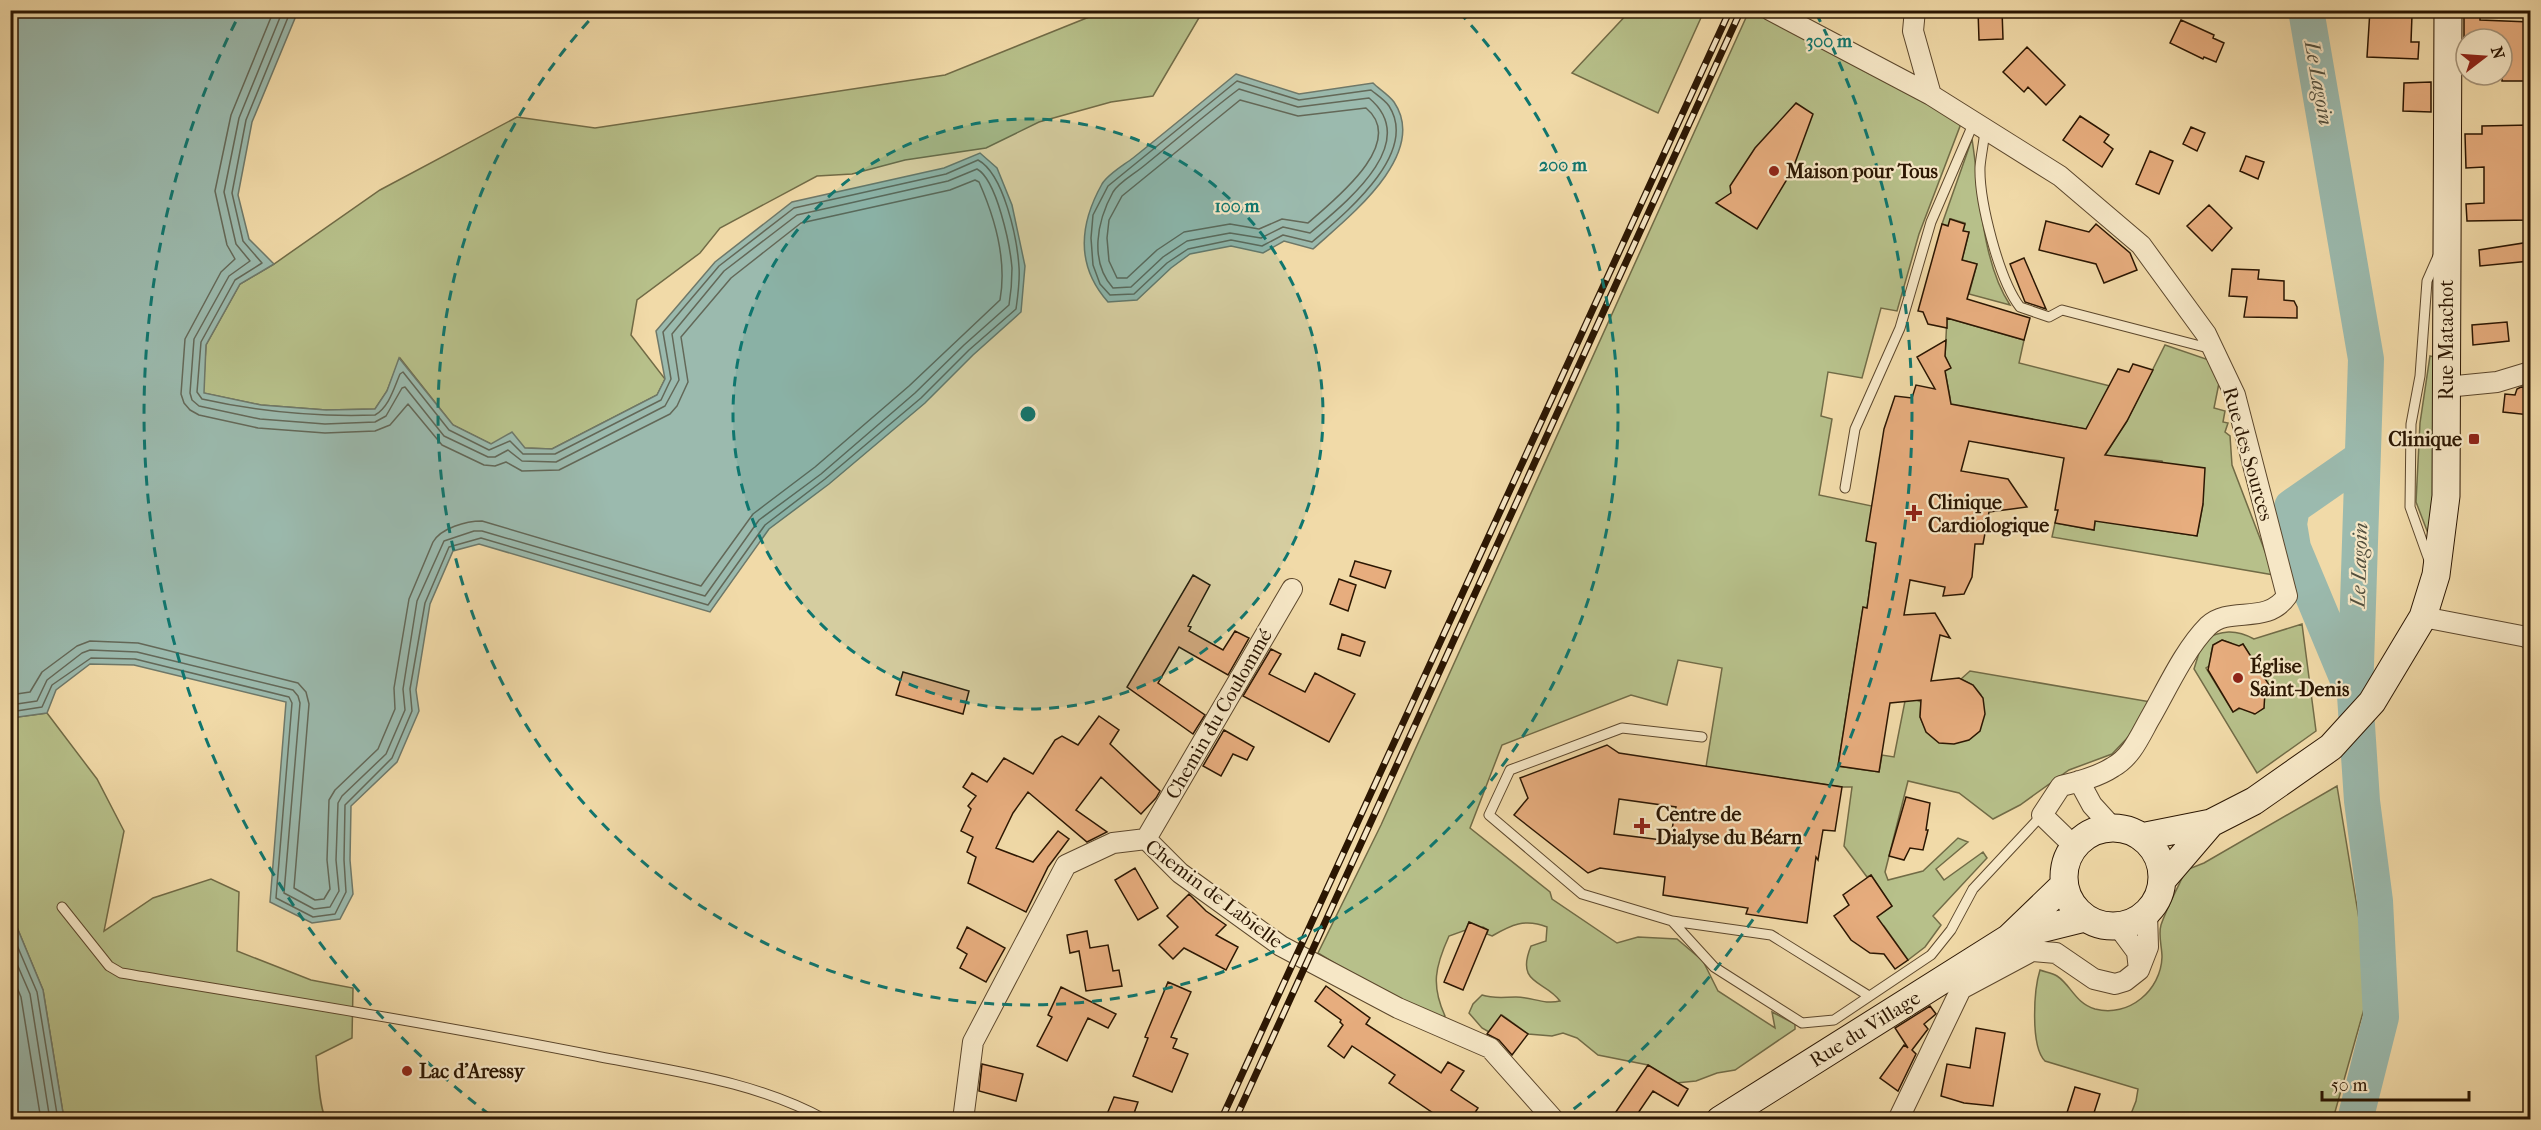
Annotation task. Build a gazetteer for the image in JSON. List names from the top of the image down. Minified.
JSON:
{"streets":{"main road":["Rue Matachot","Rue du Village"],"street":["Rue des Sources","Chemin du Coulommé","Chemin de Labielle"]},"crossings":[["Rue Matachot","Rue du Village"],["Chemin du Coulommé","Chemin de Labielle"]],"water":["Le Lagoin"],"places":{"other":["Maison pour Tous","Église Saint-Denis","Lac d'Aressy"],"transit":["Clinique"],"health":["Clinique Cardiologique","Centre de Dialyse du Béarn"]},"scale_bar":"50 m","north":"right","rings":["300 m","200 m","100 m"]}
